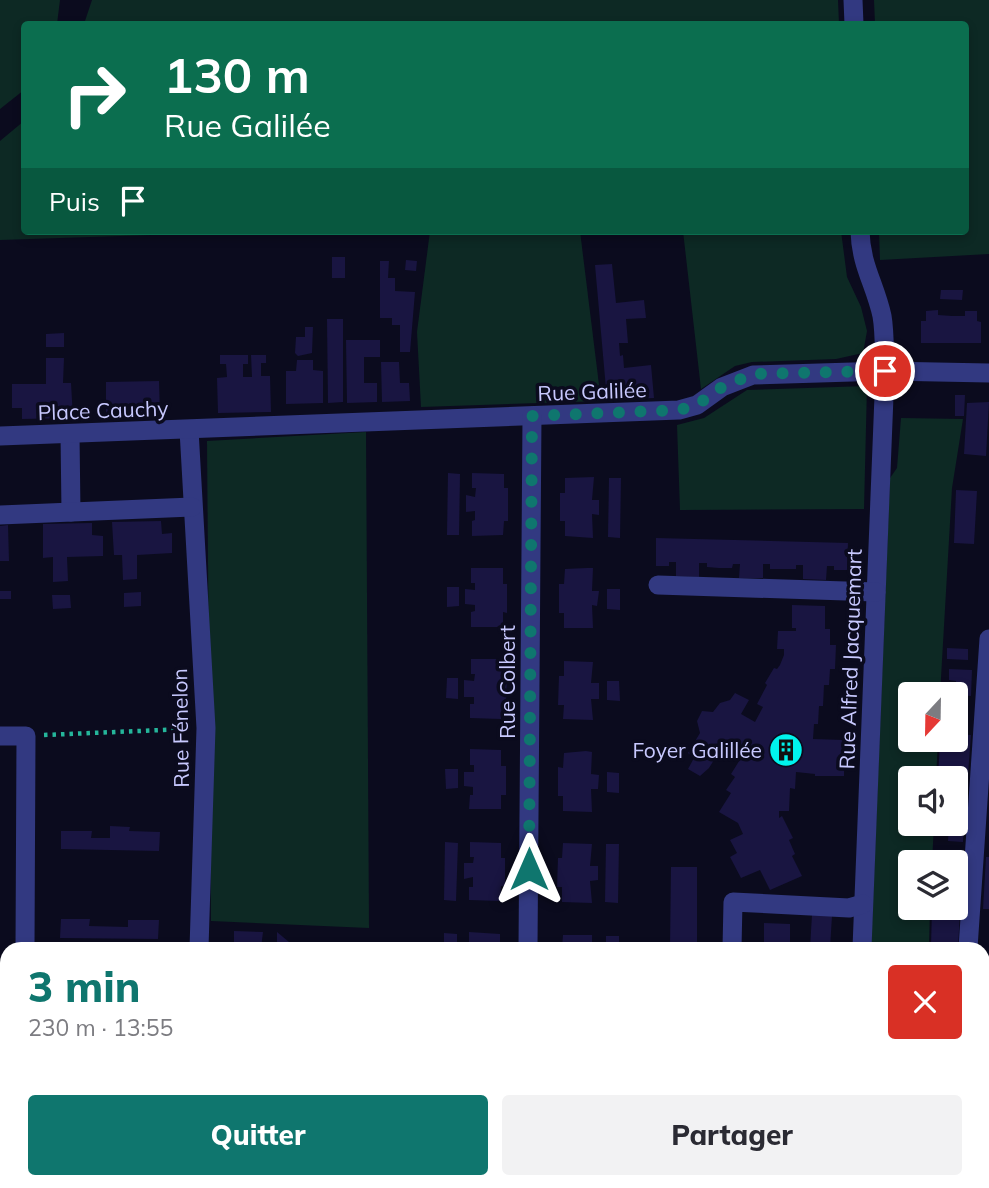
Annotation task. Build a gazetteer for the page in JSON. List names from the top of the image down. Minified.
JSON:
{"streets":{"street":["Rue Galilée","Place Cauchy","Rue Alfred Jacquemart","Rue Colbert","Rue Fénelon"]},"crossings":[["Rue Galilée","Place Cauchy"],["Rue Galilée","Rue Alfred Jacquemart"],["Rue Galilée","Rue Colbert"],["Place Cauchy","Rue Fénelon"]],"places":{"building":["Foyer Galillée"]},"north":"bottom","page":{"turn":["130 m","Rue Galilée"],"then":"Puis","heading":["3 min","230 m · 13:55"],"buttons":["Quitter","Partager"]}}
